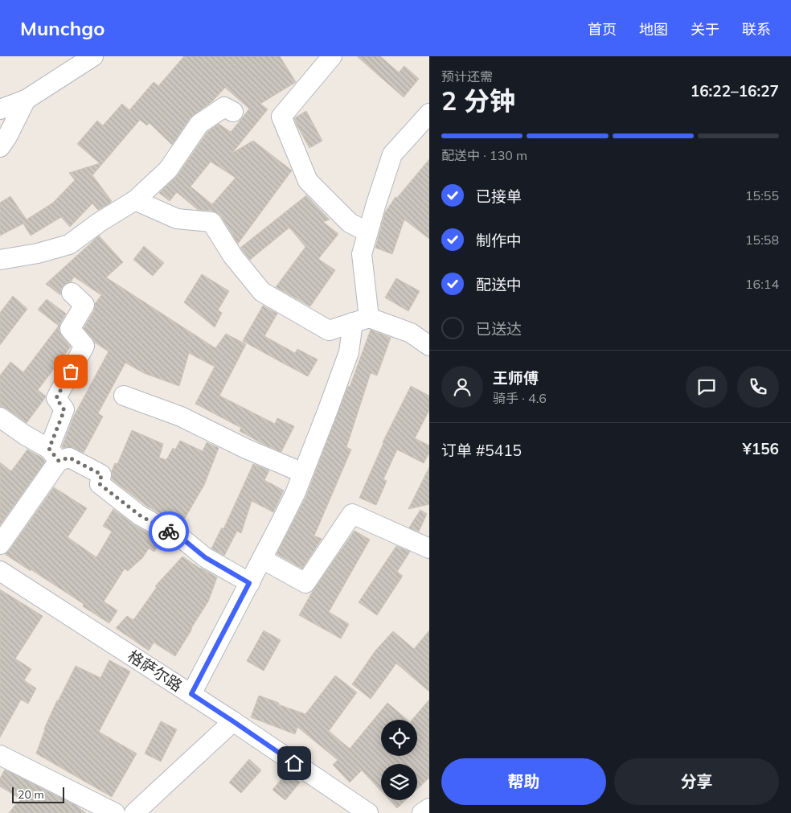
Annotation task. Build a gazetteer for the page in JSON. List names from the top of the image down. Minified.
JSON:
{"streets":{"street":["格萨尔路"]},"scale_bar":"20 m","page":{"header":"Munchgo","nav":["首页","地图","关于","联系"],"heading":["2 分钟","预计还需","16:22–16:27"],"panel":["王师傅","骑手 · 4.6","订单 #5415","¥156"],"bar":"配送中 · 130 m","list":[["已接单","15:55"],["制作中","15:58"],["配送中","16:14"],"已送达"],"buttons":["帮助","分享"],"scale":"20 m"}}
